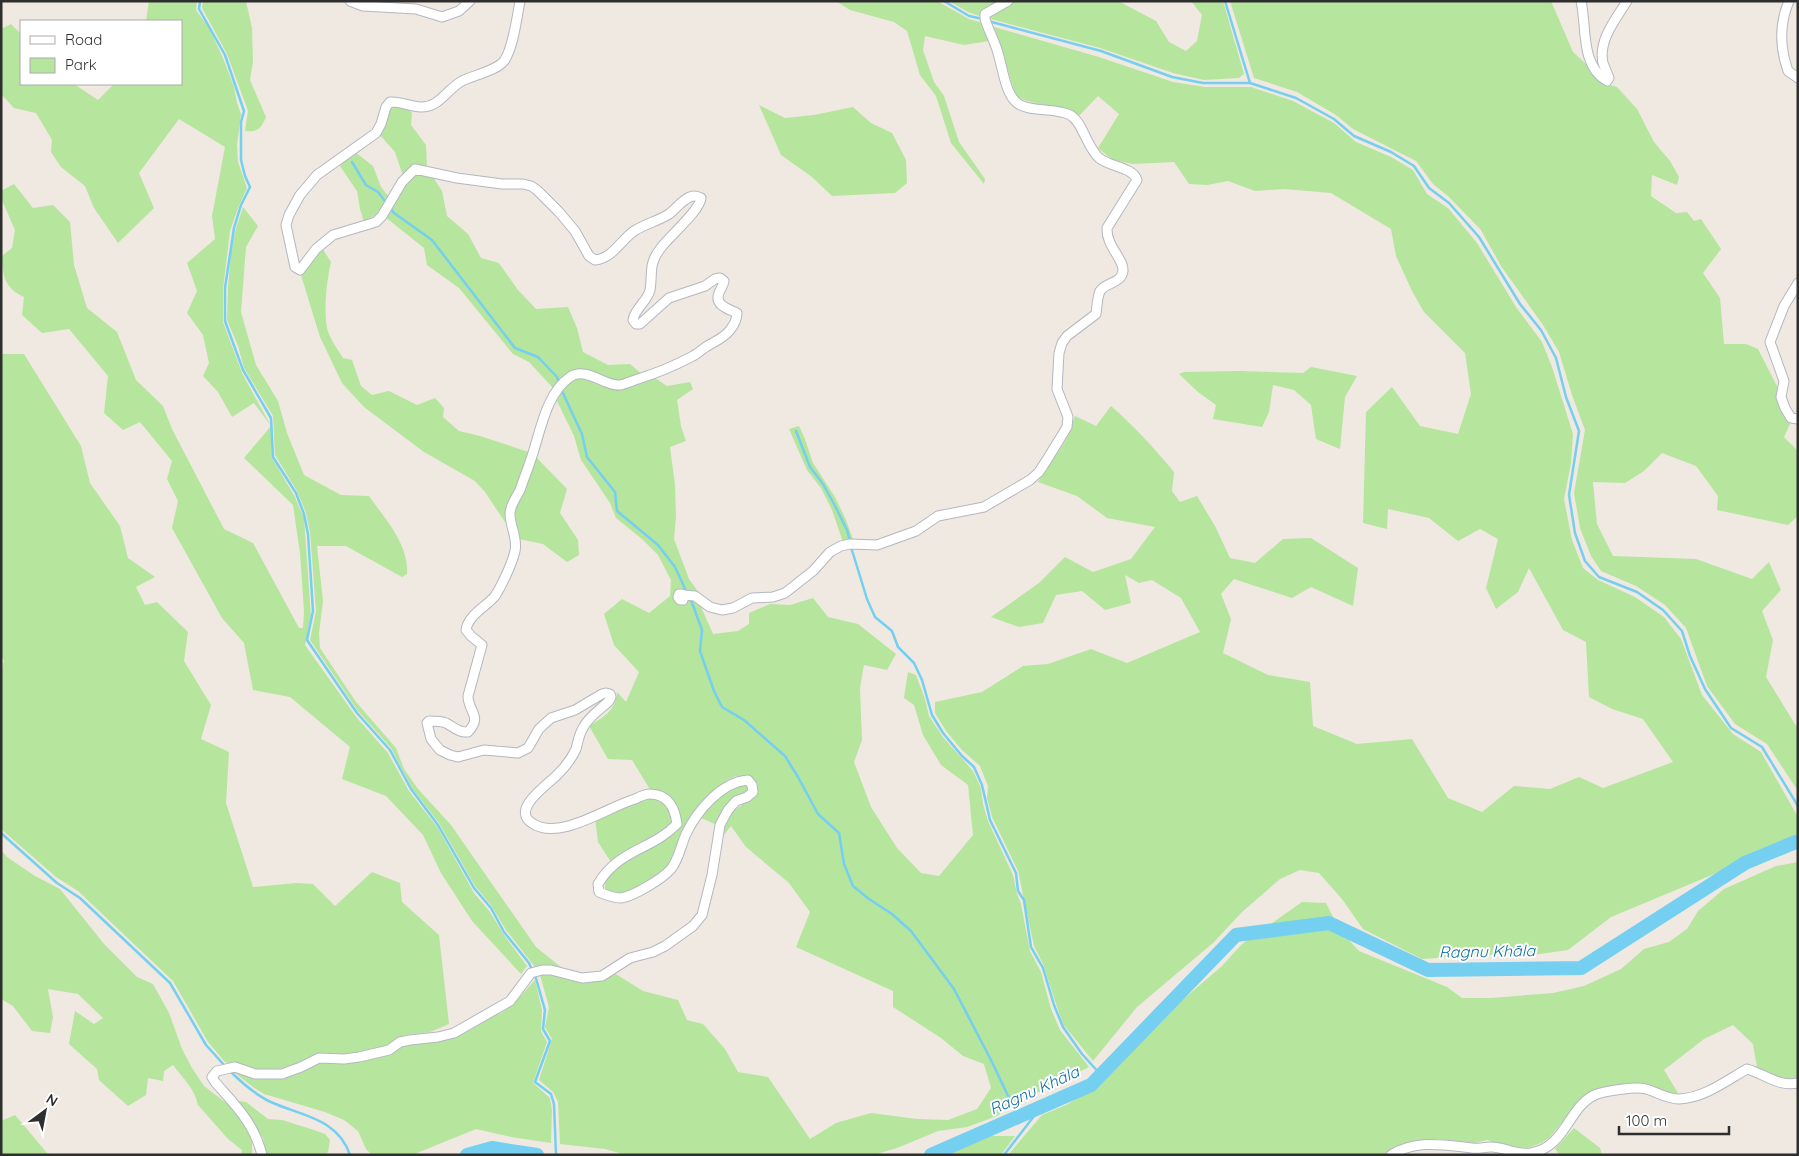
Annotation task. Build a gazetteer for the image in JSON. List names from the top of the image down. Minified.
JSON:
{"water":["Ragnu Khāla"],"legend":["Road","Park"],"scale_bar":"100 m","north":"top right"}
